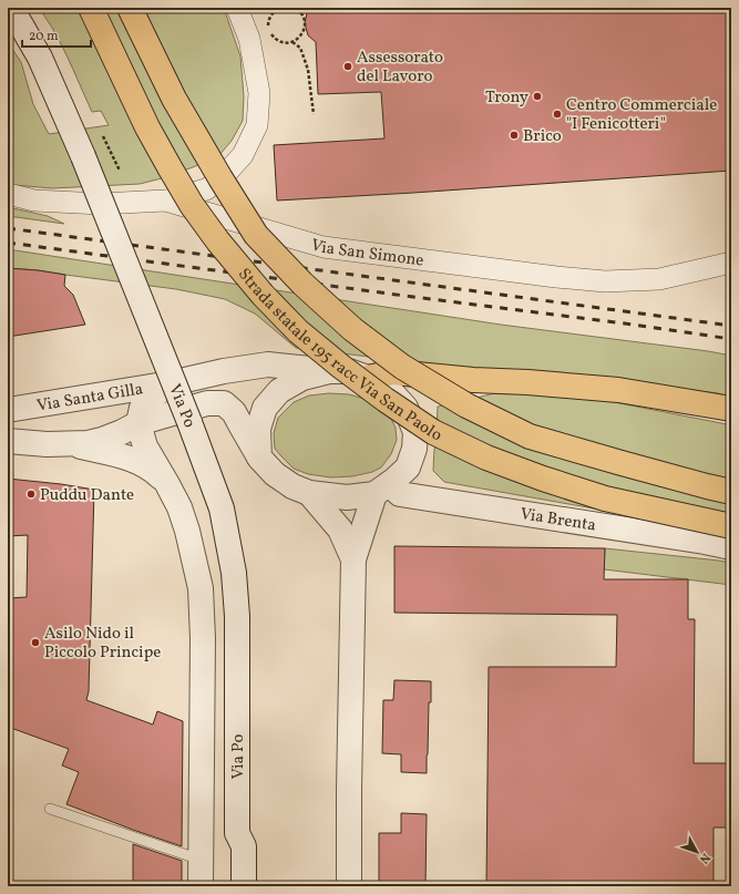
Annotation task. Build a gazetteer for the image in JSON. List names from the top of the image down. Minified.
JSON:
{"streets":{"highway":["Strada statale 195 racc Via San Paolo"],"street":["Via San Simone","Via Santa Gilla","Via Po","Via Brenta"]},"crossings":[["Via Santa Gilla","Via Brenta"]],"places":["Assessorato del Lavoro","Trony","Centro Commerciale \"I Fenicotteri\"","Brico","Puddu Dante","Asilo Nido il Piccolo Principe"],"scale_bar":"20 m","north":"bottom right"}
